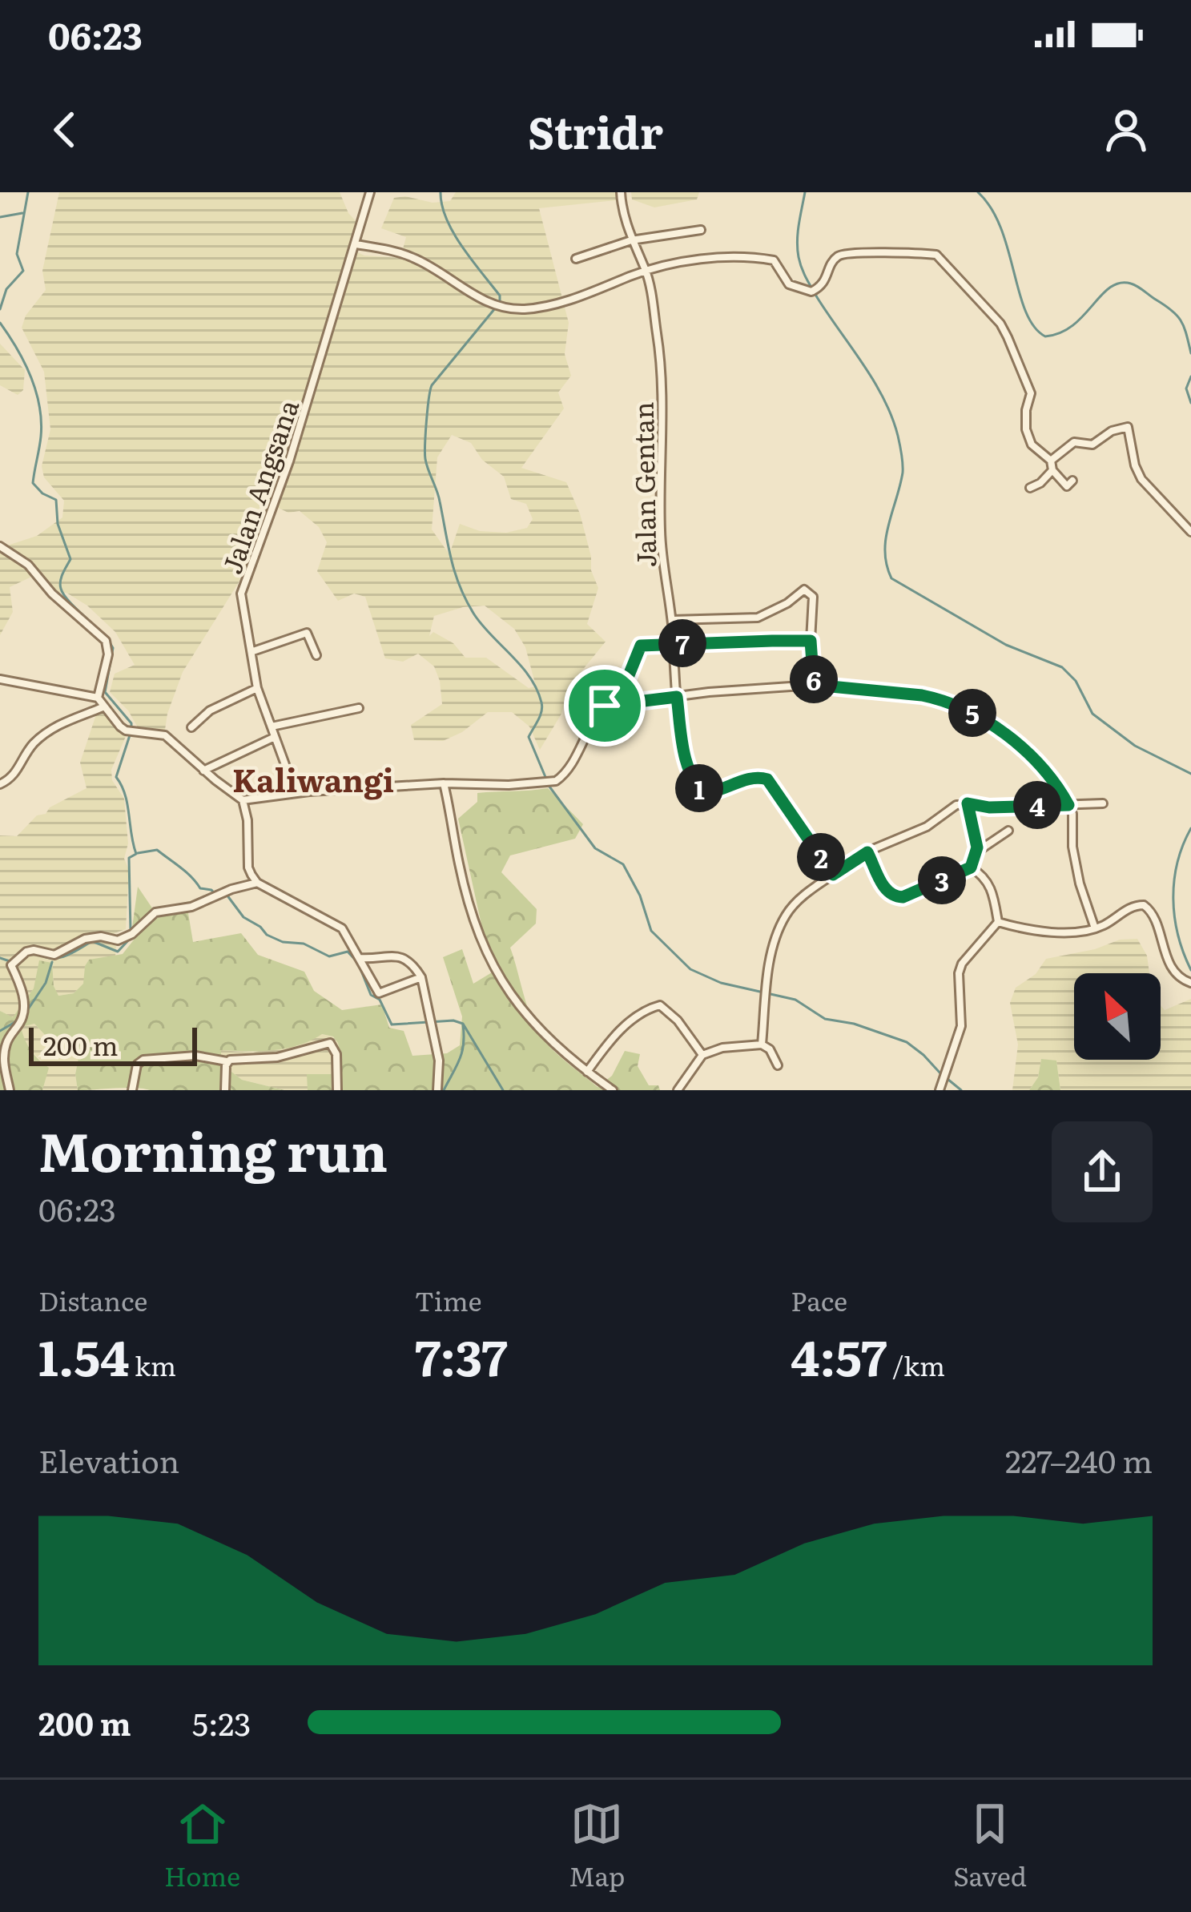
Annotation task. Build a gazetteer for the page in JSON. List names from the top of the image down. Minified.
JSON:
{"streets":{"street":["Jalan Gentan","Jalan Angsana"]},"districts":["Kaliwangi"],"scale_bar":"200 m","north":"top left","page":{"status":"06:23","header":"Stridr","pins":["7","6","5","1","4","2","3"],"scale":"200 m","heading":["Morning run","06:23"],"stats":[["Distance","1.54 km"],["Time","7:37"],["Pace","4:57 /km"]],"chart":["Elevation","227–240 m"],"list":[{"name":"200 m","note":"5:23"}],"tabs":["Home","Map","Saved"]}}
